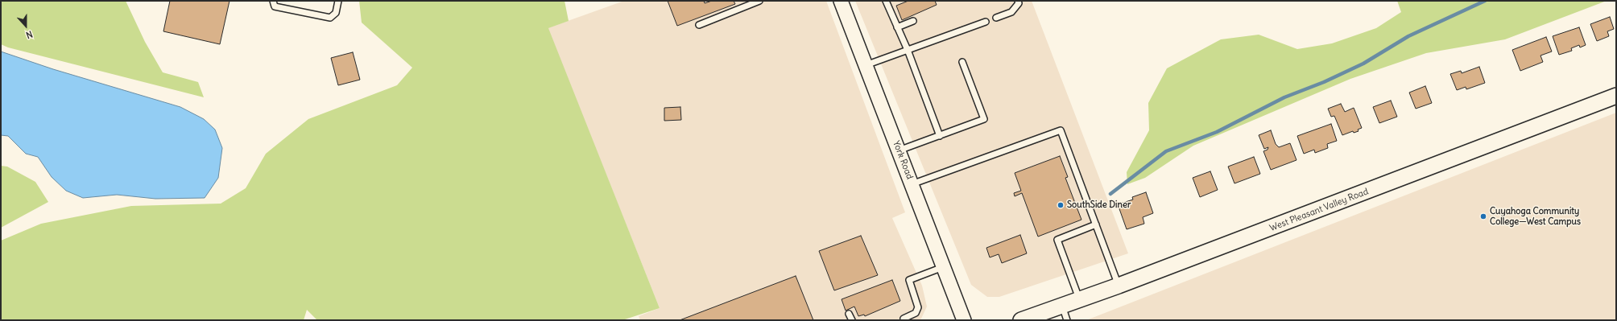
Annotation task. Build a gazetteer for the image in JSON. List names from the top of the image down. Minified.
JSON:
{"streets":{"main road":["West Pleasant Valley Road"],"street":["York Road"]},"places":["SouthSide Diner","Cuyahoga Community College—West Campus"],"north":"bottom"}
